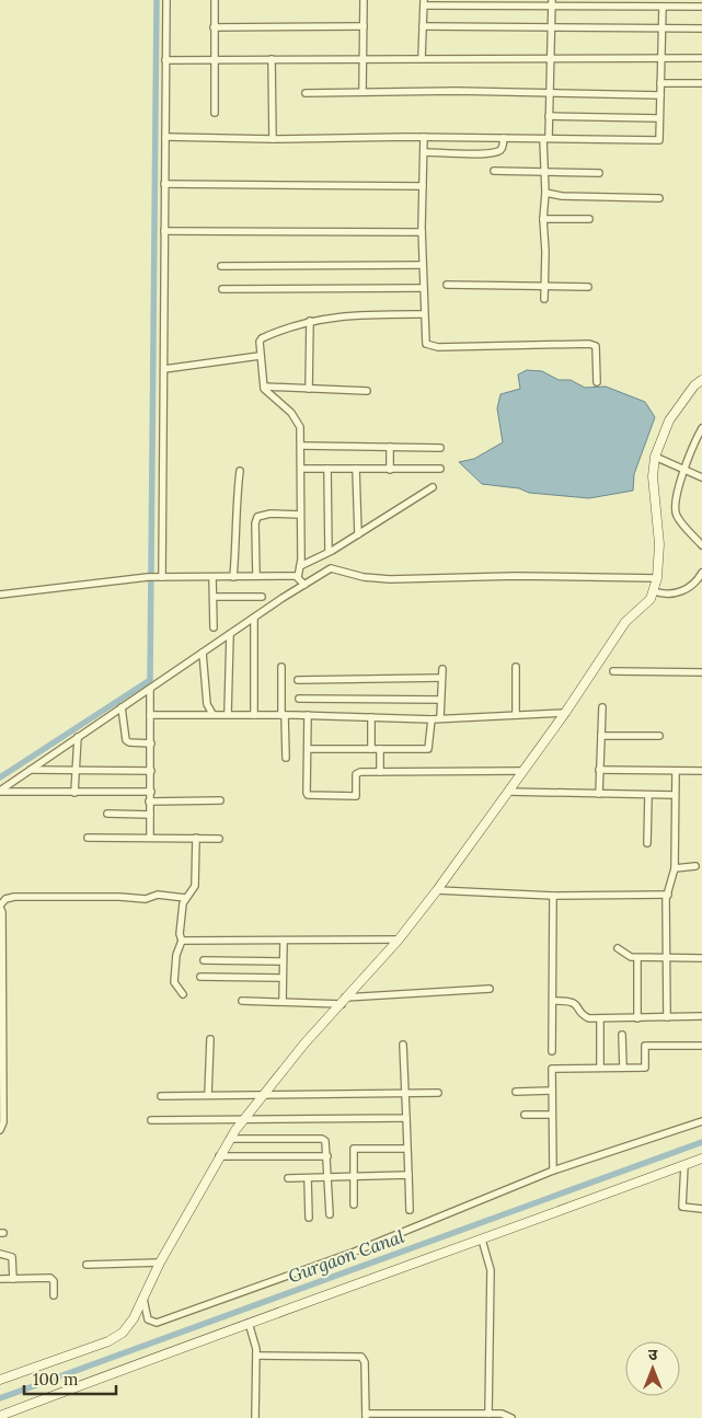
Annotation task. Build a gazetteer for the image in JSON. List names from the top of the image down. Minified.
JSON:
{"water":["Gurgaon Canal"],"scale_bar":"100 m","north":"top"}
